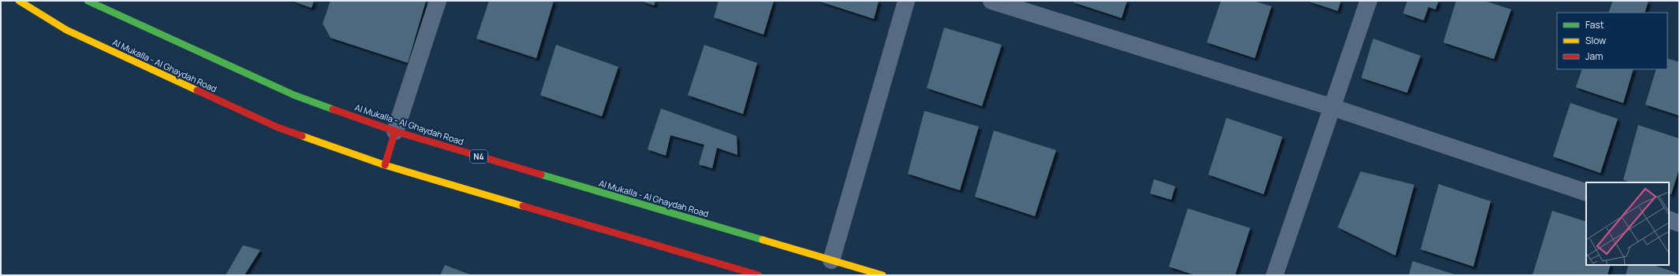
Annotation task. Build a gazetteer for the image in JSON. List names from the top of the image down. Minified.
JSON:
{"streets":{"highway":["Al Mukalla - Al Ghaydah Road","N4"]},"legend":["Fast","Slow","Jam"]}
